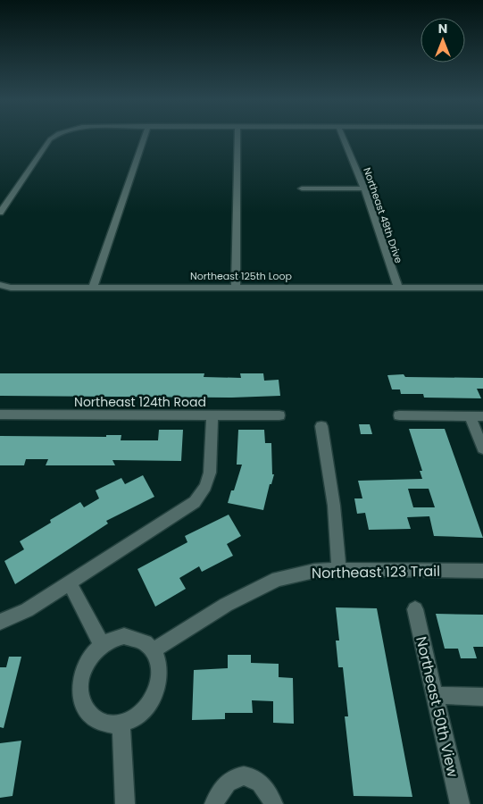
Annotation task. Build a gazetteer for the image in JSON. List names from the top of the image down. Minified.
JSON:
{"streets":{"street":["Northeast 49th Drive","Northeast 125th Loop","Northeast 124th Road","Northeast 123 Trail","Northeast 50th View"]},"crossings":[["Northeast 49th Drive","Northeast 125th Loop"]],"north":"top"}
